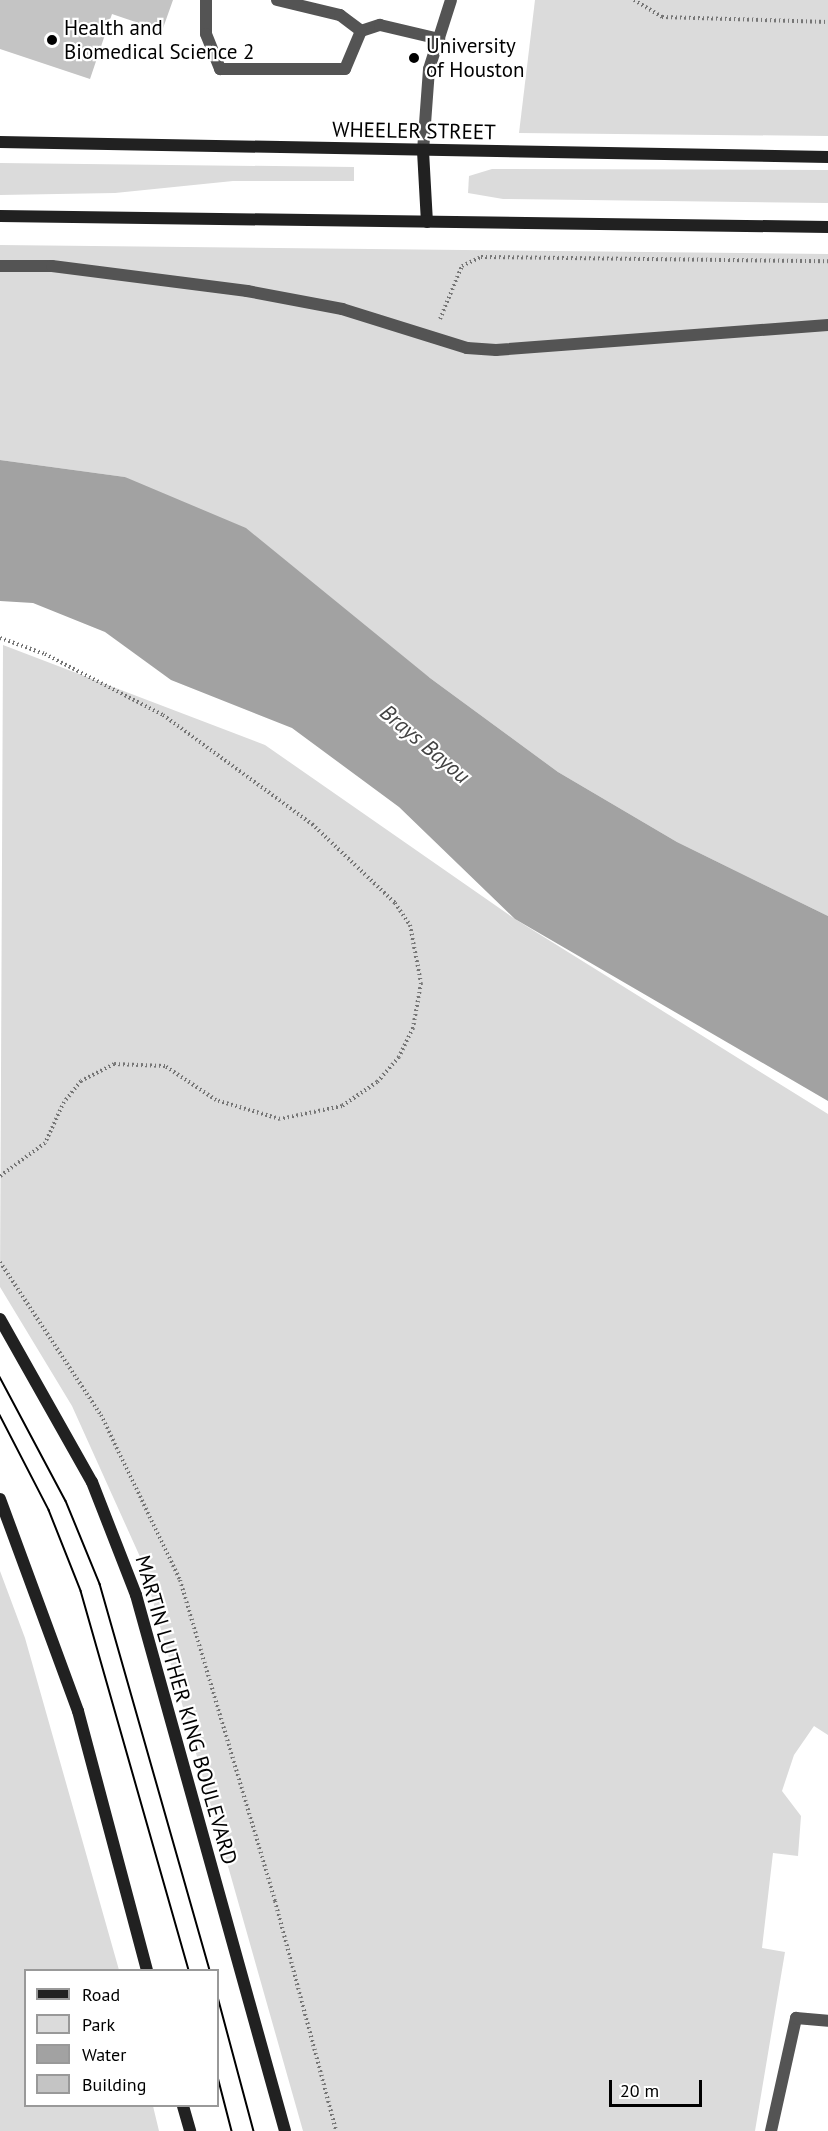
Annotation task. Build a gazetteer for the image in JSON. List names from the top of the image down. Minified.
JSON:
{"streets":{"main road":["WHEELER STREET","MARTIN LUTHER KING BOULEVARD"]},"water":["Brays Bayou"],"places":["Health and Biomedical Science 2","University of Houston"],"legend":["Road","Park","Water","Building"],"scale_bar":"20 m"}
